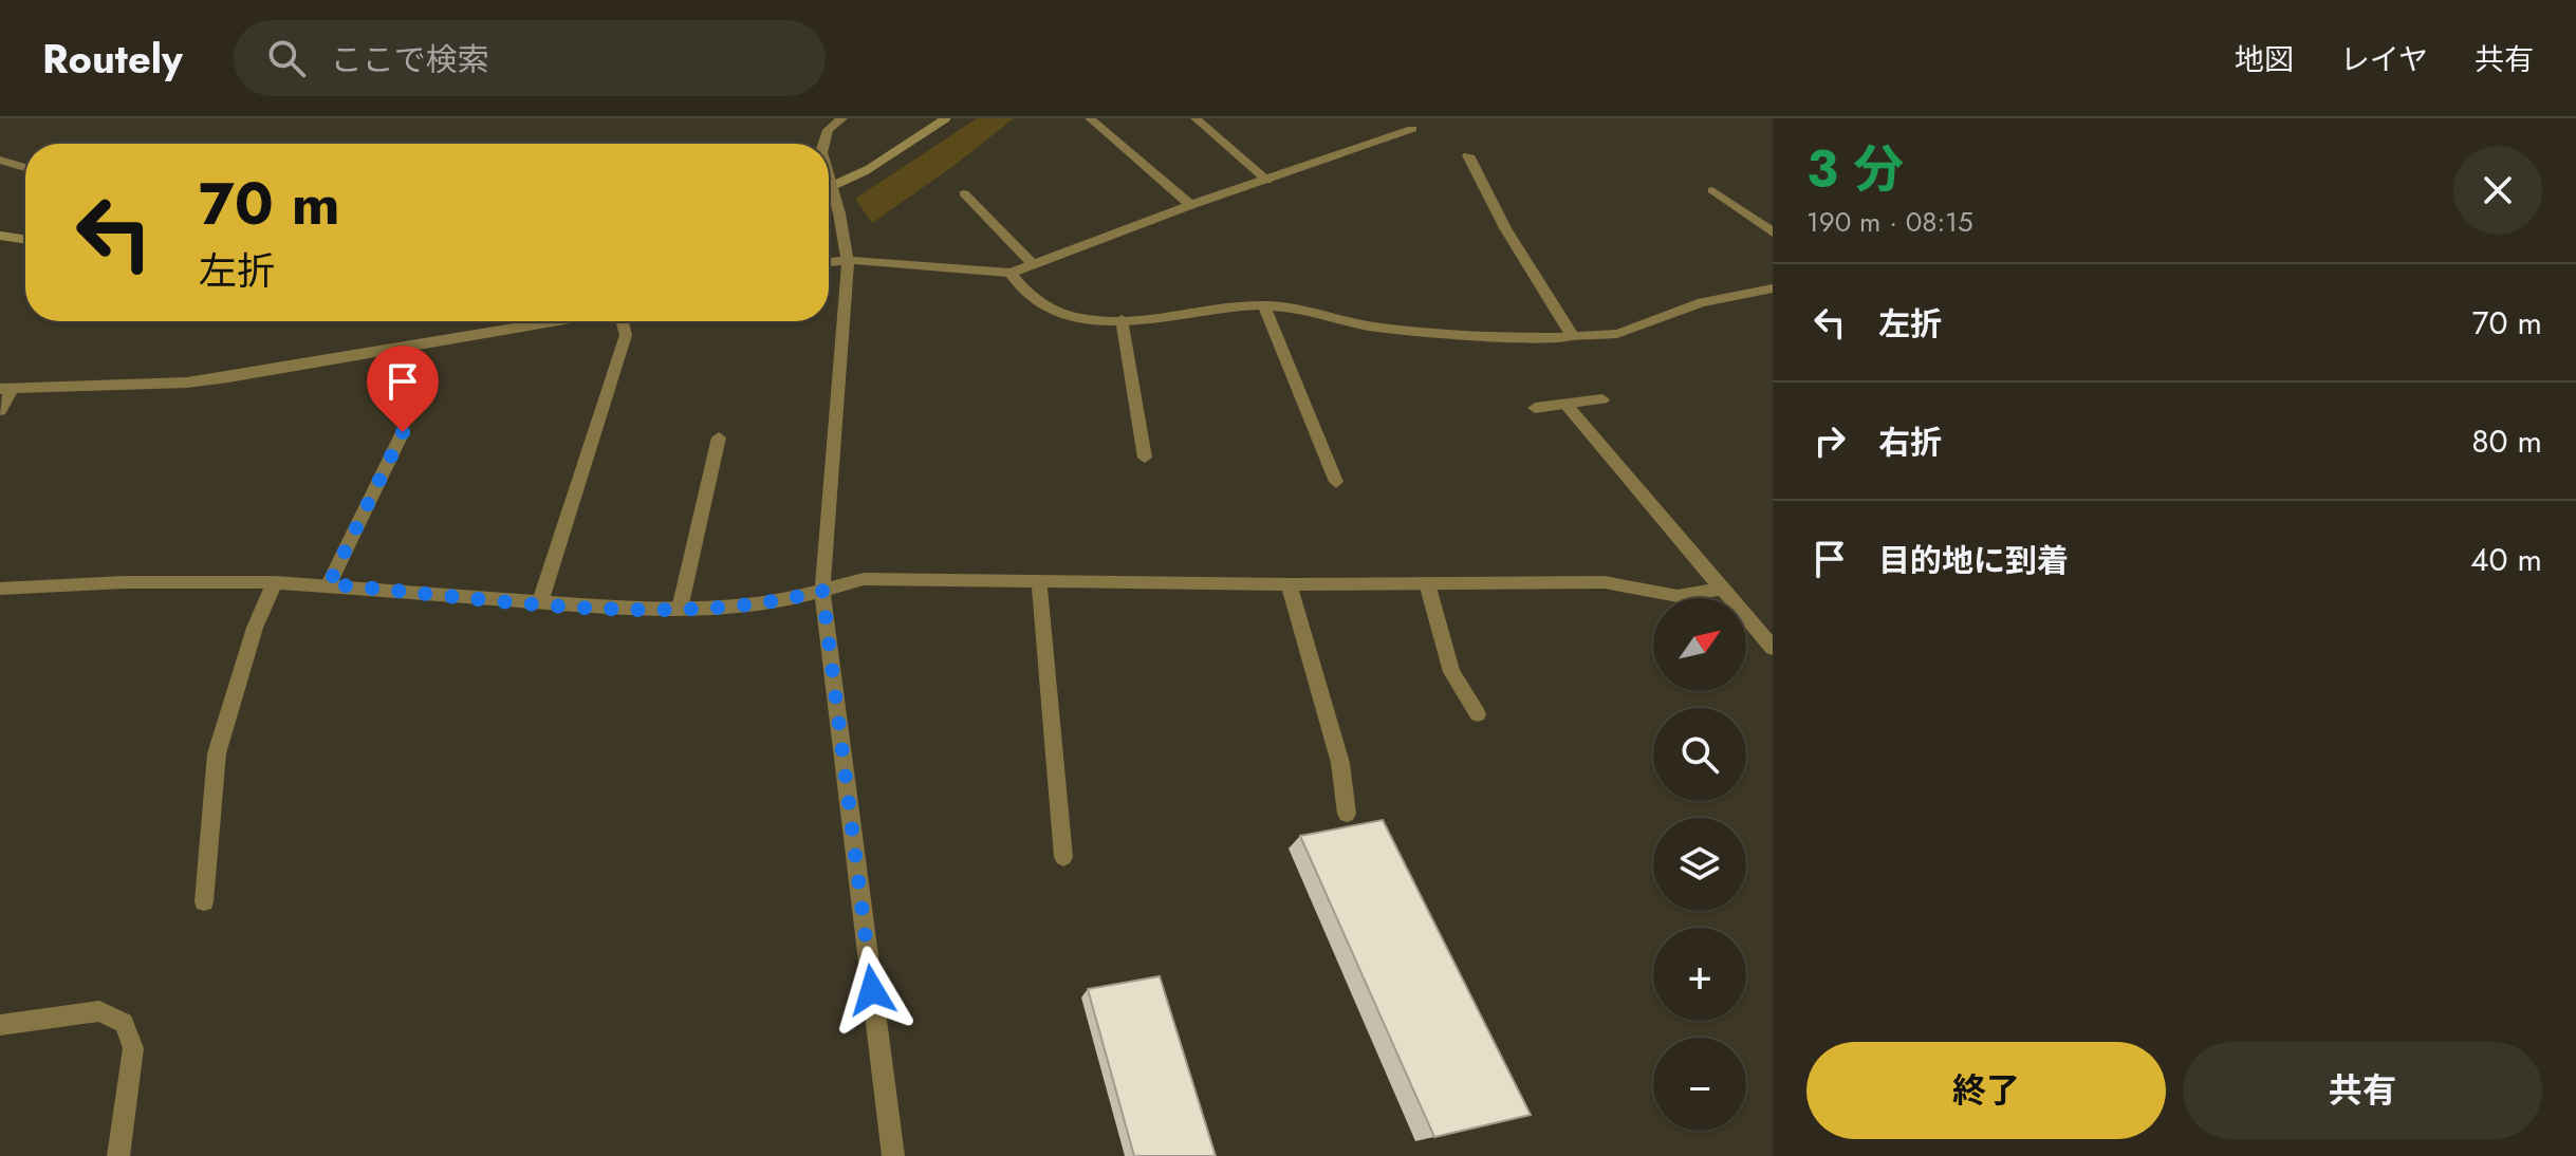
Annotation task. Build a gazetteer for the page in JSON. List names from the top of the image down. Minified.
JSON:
{"north":"top right","page":{"header":"Routely","search":"ここで検索","nav":["地図","レイヤ","共有"],"heading":["3 分","190 m · 08:15"],"turn":["70 m","左折"],"list":[{"name":"左折","value":"70 m"},{"name":"右折","value":"80 m"},{"name":"目的地に到着","value":"40 m"}],"map_buttons":["+","−"],"buttons":["終了","共有"]}}
